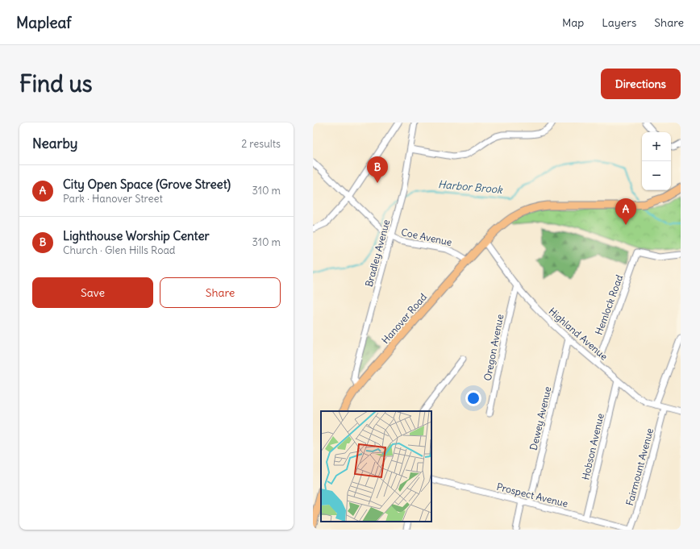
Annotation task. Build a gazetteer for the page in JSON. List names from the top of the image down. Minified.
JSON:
{"streets":{"main road":["Hanover Road"],"street":["Coe Avenue","Bradley Avenue","Hemlock Road","Highland Avenue","Oregon Avenue","Dewey Avenue","Hobson Avenue","Fairmount Avenue","Prospect Avenue"]},"crossings":[["Coe Avenue","Bradley Avenue"],["Coe Avenue","Hanover Road"],["Bradley Avenue","Hanover Road"],["Hemlock Road","Highland Avenue"],["Hanover Road","Highland Avenue"],["Highland Avenue","Oregon Avenue"],["Highland Avenue","Dewey Avenue"],["Highland Avenue","Hobson Avenue"],["Highland Avenue","Fairmount Avenue"],["Dewey Avenue","Prospect Avenue"],["Hobson Avenue","Prospect Avenue"],["Fairmount Avenue","Prospect Avenue"]],"water":["Harbor Brook"],"page":{"header":"Mapleaf","nav":["Map","Layers","Share"],"buttons":["Directions",["Save","Share"]],"title":"Find us","heading":["Nearby","2 results"],"map_buttons":["+","−"],"pins":["B","A"],"list":[{"mark":"A","name":"City Open Space (Grove Street)","note":"Park · Hanover Street","value":"310 m"},{"mark":"B","name":"Lighthouse Worship Center","note":"Church · Glen Hills Road","value":"310 m"}]}}
